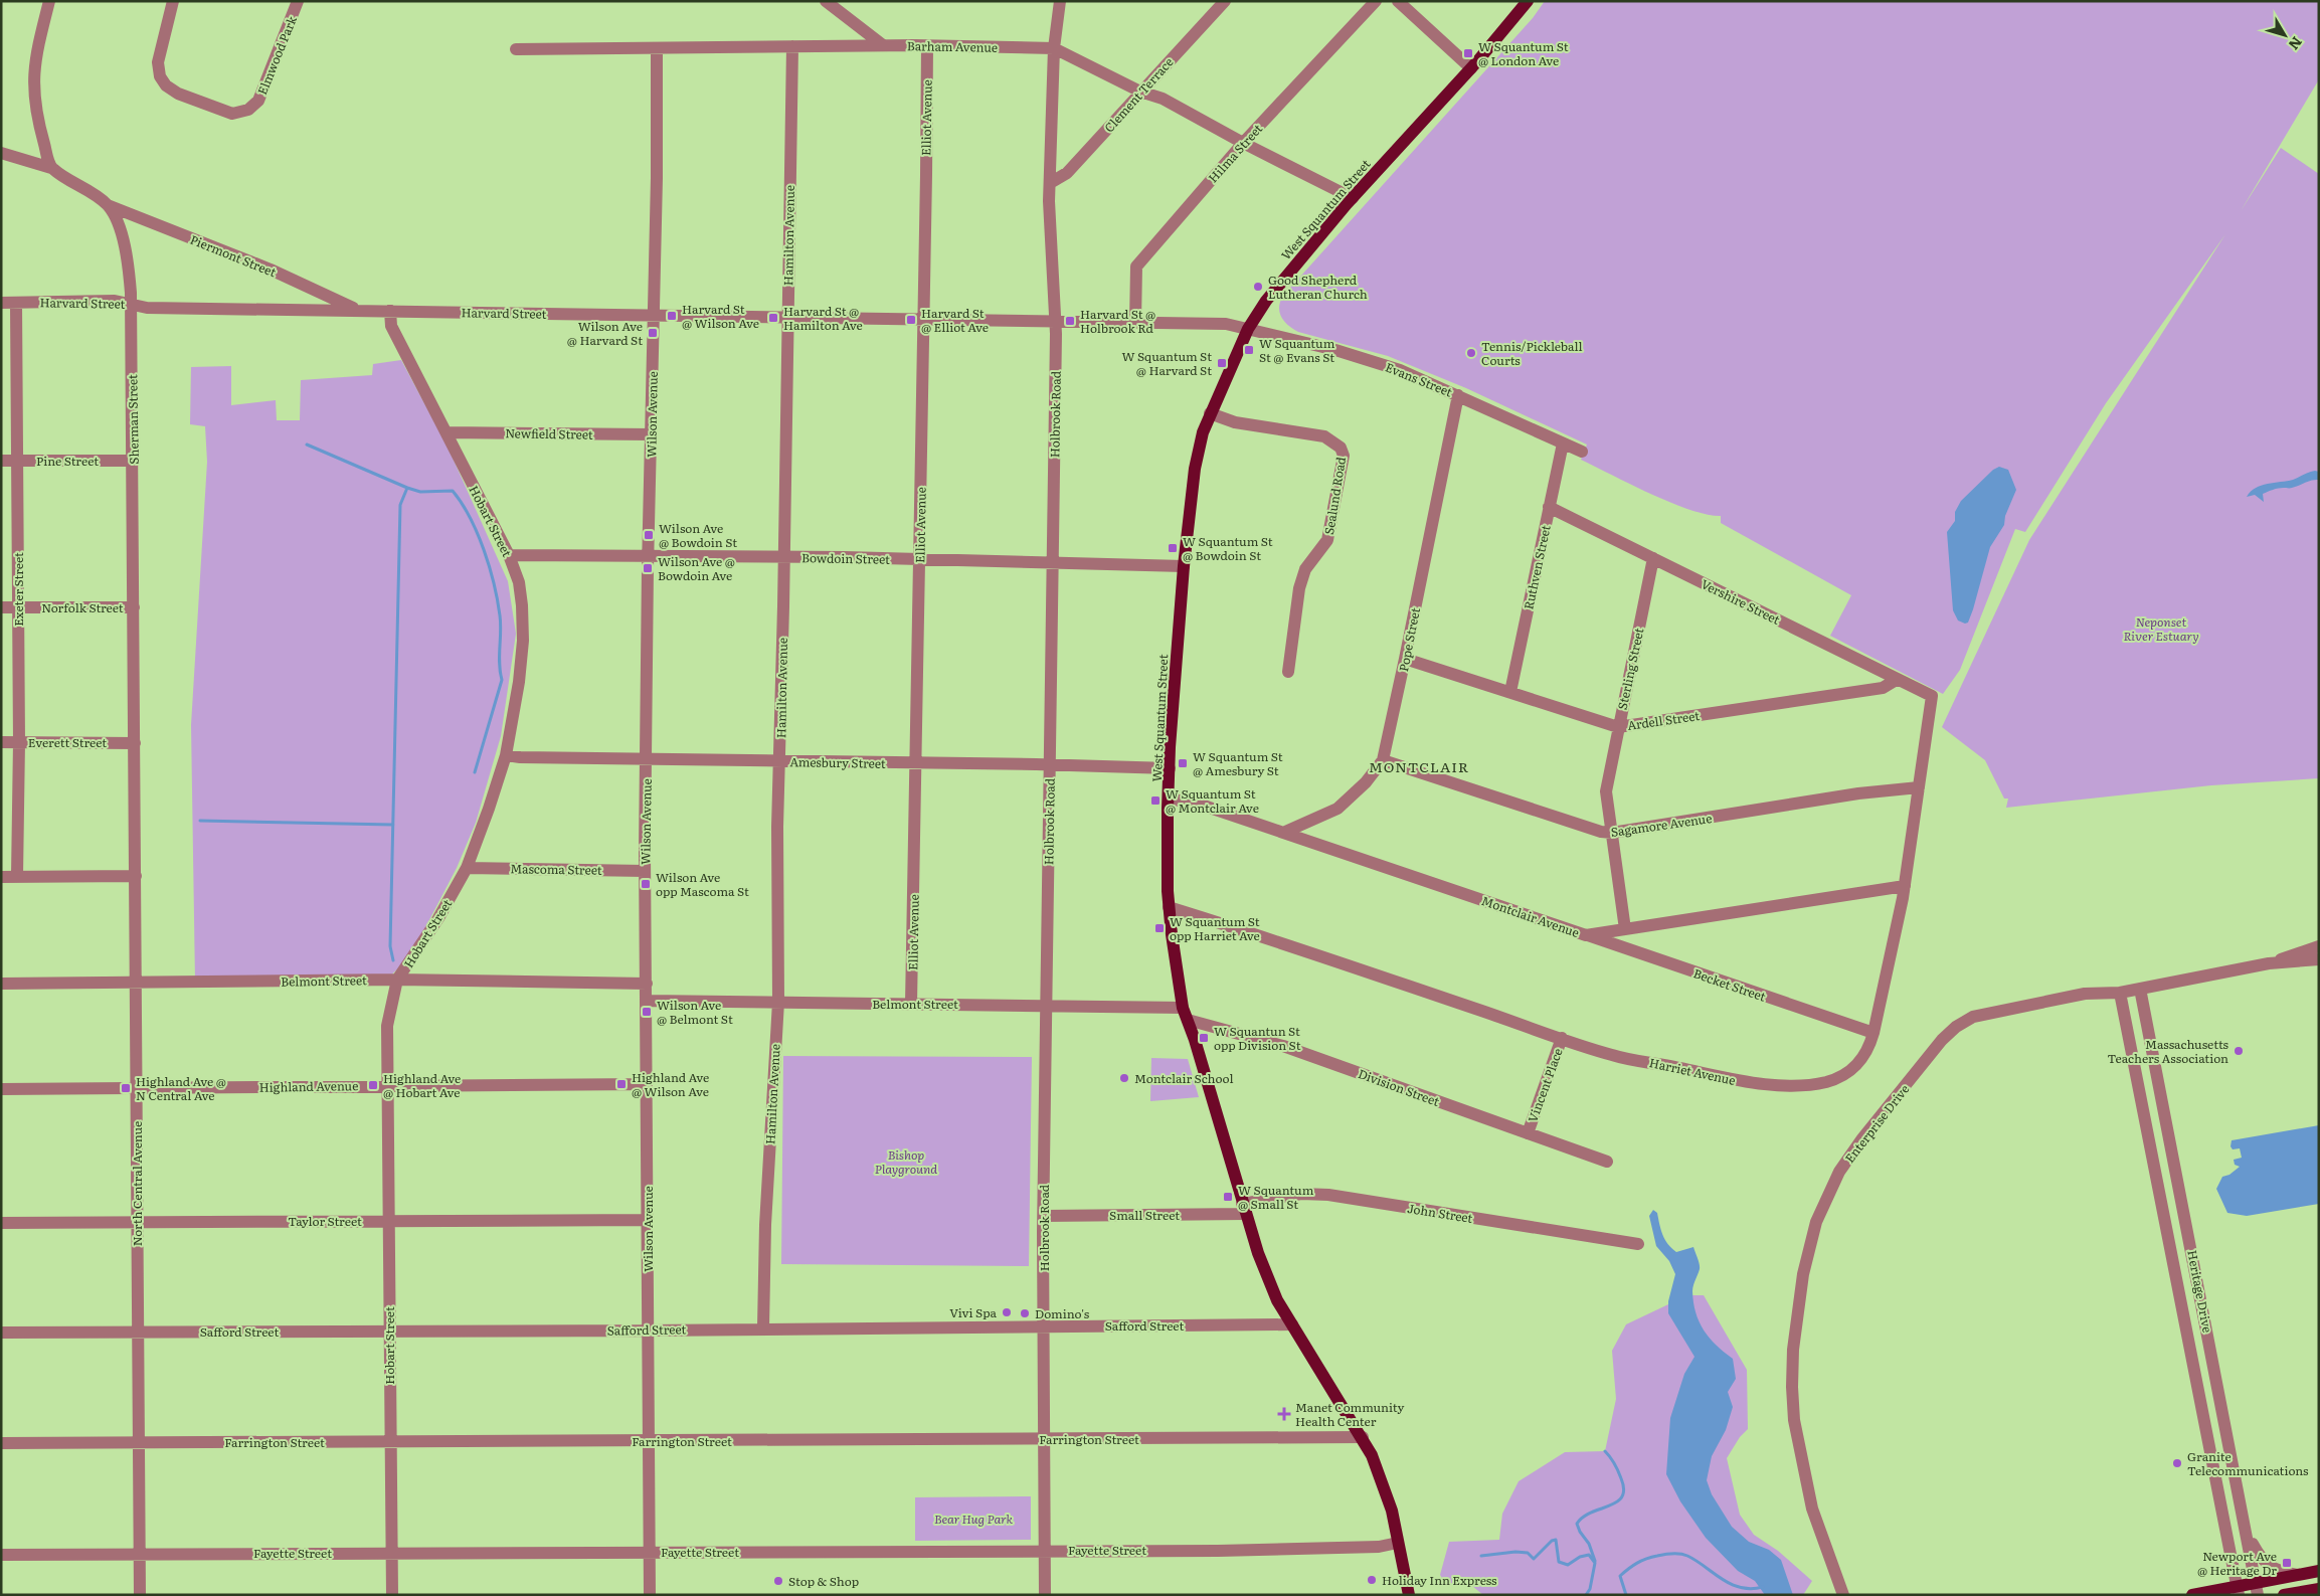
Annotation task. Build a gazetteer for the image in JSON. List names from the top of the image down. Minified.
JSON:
{"streets":{"main road":["West Squantum Street"],"street":["Barham Avenue","Elmwood Park","Clement Terrace","Elliot Avenue","Hilma Street","Hamilton Avenue","Piermont Street","Harvard Street","Evans Street","Wilson Avenue","Holbrook Road","Sherman Street","Newfield Street","Pine Street","Sealund Road","Hobart Street","Bowdoin Street","Ruthven Street","Exeter Street","Vershire Street","Norfolk Street","Pope Street","Sterling Street","Ardell Street","Everett Street","Amesbury Street","Sagamore Avenue","Mascoma Street","Montclair Avenue","Belmont Street","Becket Street","Harriet Avenue","Vincent Place","Highland Avenue","Division Street","Enterprise Drive","North Central Avenue","John Street","Small Street","Taylor Street","Heritage Drive","Safford Street","Farrington Street","Fayette Street"]},"crossings":[["Barham Avenue","Clement Terrace"],["Barham Avenue","Elliot Avenue"],["Barham Avenue","Hilma Street"],["Barham Avenue","West Squantum Street"],["Barham Avenue","Hamilton Avenue"],["Barham Avenue","Wilson Avenue"],["Barham Avenue","Holbrook Road"],["Clement Terrace","Holbrook Road"],["Elliot Avenue","Harvard Street"],["Elliot Avenue","Bowdoin Street"],["Elliot Avenue","Amesbury Street"],["Elliot Avenue","Belmont Street"],["Hilma Street","Harvard Street"],["West Squantum Street","Harvard Street"],["West Squantum Street","Evans Street"],["West Squantum Street","Sealund Road"],["West Squantum Street","Bowdoin Street"],["West Squantum Street","Amesbury Street"],["West Squantum Street","Montclair Avenue"],["West Squantum Street","Belmont Street"],["West Squantum Street","Harriet Avenue"],["West Squantum Street","Division Street"],["West Squantum Street","John Street"],["West Squantum Street","Small Street"],["West Squantum Street","Safford Street"],["West Squantum Street","Farrington Street"],["West Squantum Street","Fayette Street"],["Hamilton Avenue","Harvard Street"],["Hamilton Avenue","Bowdoin Street"],["Hamilton Avenue","Amesbury Street"],["Hamilton Avenue","Belmont Street"],["Hamilton Avenue","Safford Street"],["Piermont Street","Harvard Street"],["Piermont Street","Sherman Street"],["Harvard Street","Evans Street"],["Harvard Street","Wilson Avenue"],["Harvard Street","Holbrook Road"],["Harvard Street","Sherman Street"],["Harvard Street","Hobart Street"],["Harvard Street","Exeter Street"],["Evans Street","Ruthven Street"],["Evans Street","Pope Street"],["Wilson Avenue","Newfield Street"],["Wilson Avenue","Bowdoin Street"],["Wilson Avenue","Amesbury Street"],["Wilson Avenue","Mascoma Street"],["Wilson Avenue","Belmont Street"],["Wilson Avenue","Highland Avenue"],["Wilson Avenue","Taylor Street"],["Wilson Avenue","Safford Street"],["Wilson Avenue","Farrington Street"],["Wilson Avenue","Fayette Street"],["Holbrook Road","Bowdoin Street"],["Holbrook Road","Amesbury Street"],["Holbrook Road","Belmont Street"],["Holbrook Road","Small Street"],["Holbrook Road","Safford Street"],["Holbrook Road","Farrington Street"],["Holbrook Road","Fayette Street"],["Sherman Street","Pine Street"],["Sherman Street","Norfolk Street"],["Sherman Street","Everett Street"],["Sherman Street","North Central Avenue"],["Newfield Street","Hobart Street"],["Pine Street","Exeter Street"],["Hobart Street","Bowdoin Street"],["Hobart Street","Amesbury Street"],["Hobart Street","Mascoma Street"],["Hobart Street","Belmont Street"],["Hobart Street","Highland Avenue"],["Hobart Street","Taylor Street"],["Hobart Street","Safford Street"],["Hobart Street","Farrington Street"],["Hobart Street","Fayette Street"],["Ruthven Street","Vershire Street"],["Ruthven Street","Ardell Street"],["Exeter Street","Norfolk Street"],["Exeter Street","Everett Street"],["Vershire Street","Sterling Street"],["Vershire Street","Ardell Street"],["Vershire Street","Harriet Avenue"],["Pope Street","Ardell Street"],["Pope Street","Sagamore Avenue"],["Pope Street","Montclair Avenue"],["Sterling Street","Ardell Street"],["Sterling Street","Sagamore Avenue"],["Sterling Street","Montclair Avenue"],["Sagamore Avenue","Harriet Avenue"],["Montclair Avenue","Becket Street"],["Montclair Avenue","Harriet Avenue"],["Belmont Street","North Central Avenue"],["Becket Street","Harriet Avenue"],["Harriet Avenue","Vincent Place"],["Vincent Place","Division Street"],["Highland Avenue","North Central Avenue"],["Enterprise Drive","Heritage Drive"],["North Central Avenue","Taylor Street"],["North Central Avenue","Safford Street"],["North Central Avenue","Farrington Street"],["North Central Avenue","Fayette Street"],["John Street","Small Street"]],"districts":["MONTCLAIR"],"parks":["Neponset River Estuary","Bishop Playground","Bear Hug Park"],"places":{"transit":["W Squantum St @ London Ave","Harvard St @ Wilson Ave","Harvard St @ Hamilton Ave","Harvard St @ Elliot Ave","Harvard St @ Holbrook Rd","Wilson Ave @ Harvard St","W Squantum St @ Evans St","W Squantum St @ Harvard St","Wilson Ave @ Bowdoin St","W Squantum St @ Bowdoin St","Wilson Ave @ Bowdoin Ave","W Squantum St @ Amesbury St","W Squantum St @ Montclair Ave","Wilson Ave opp Mascoma St","W Squantum St opp Harriet Ave","Wilson Ave @ Belmont St","W Squantun St opp Division St","Highland Ave @ Wilson Ave","Highland Ave @ Hobart Ave","Highland Ave @ N Central Ave","W Squantum @ Small St","Newport Ave @ Heritage Dr"],"other":["Good Shepherd Lutheran Church","Tennis/Pickleball Courts","Massachusetts Teachers Association","Montclair School","Vivi Spa","Domino's","Granite Telecommunications","Holiday Inn Express","Stop & Shop"],"health":["Manet Community Health Center"]},"north":"bottom right"}
